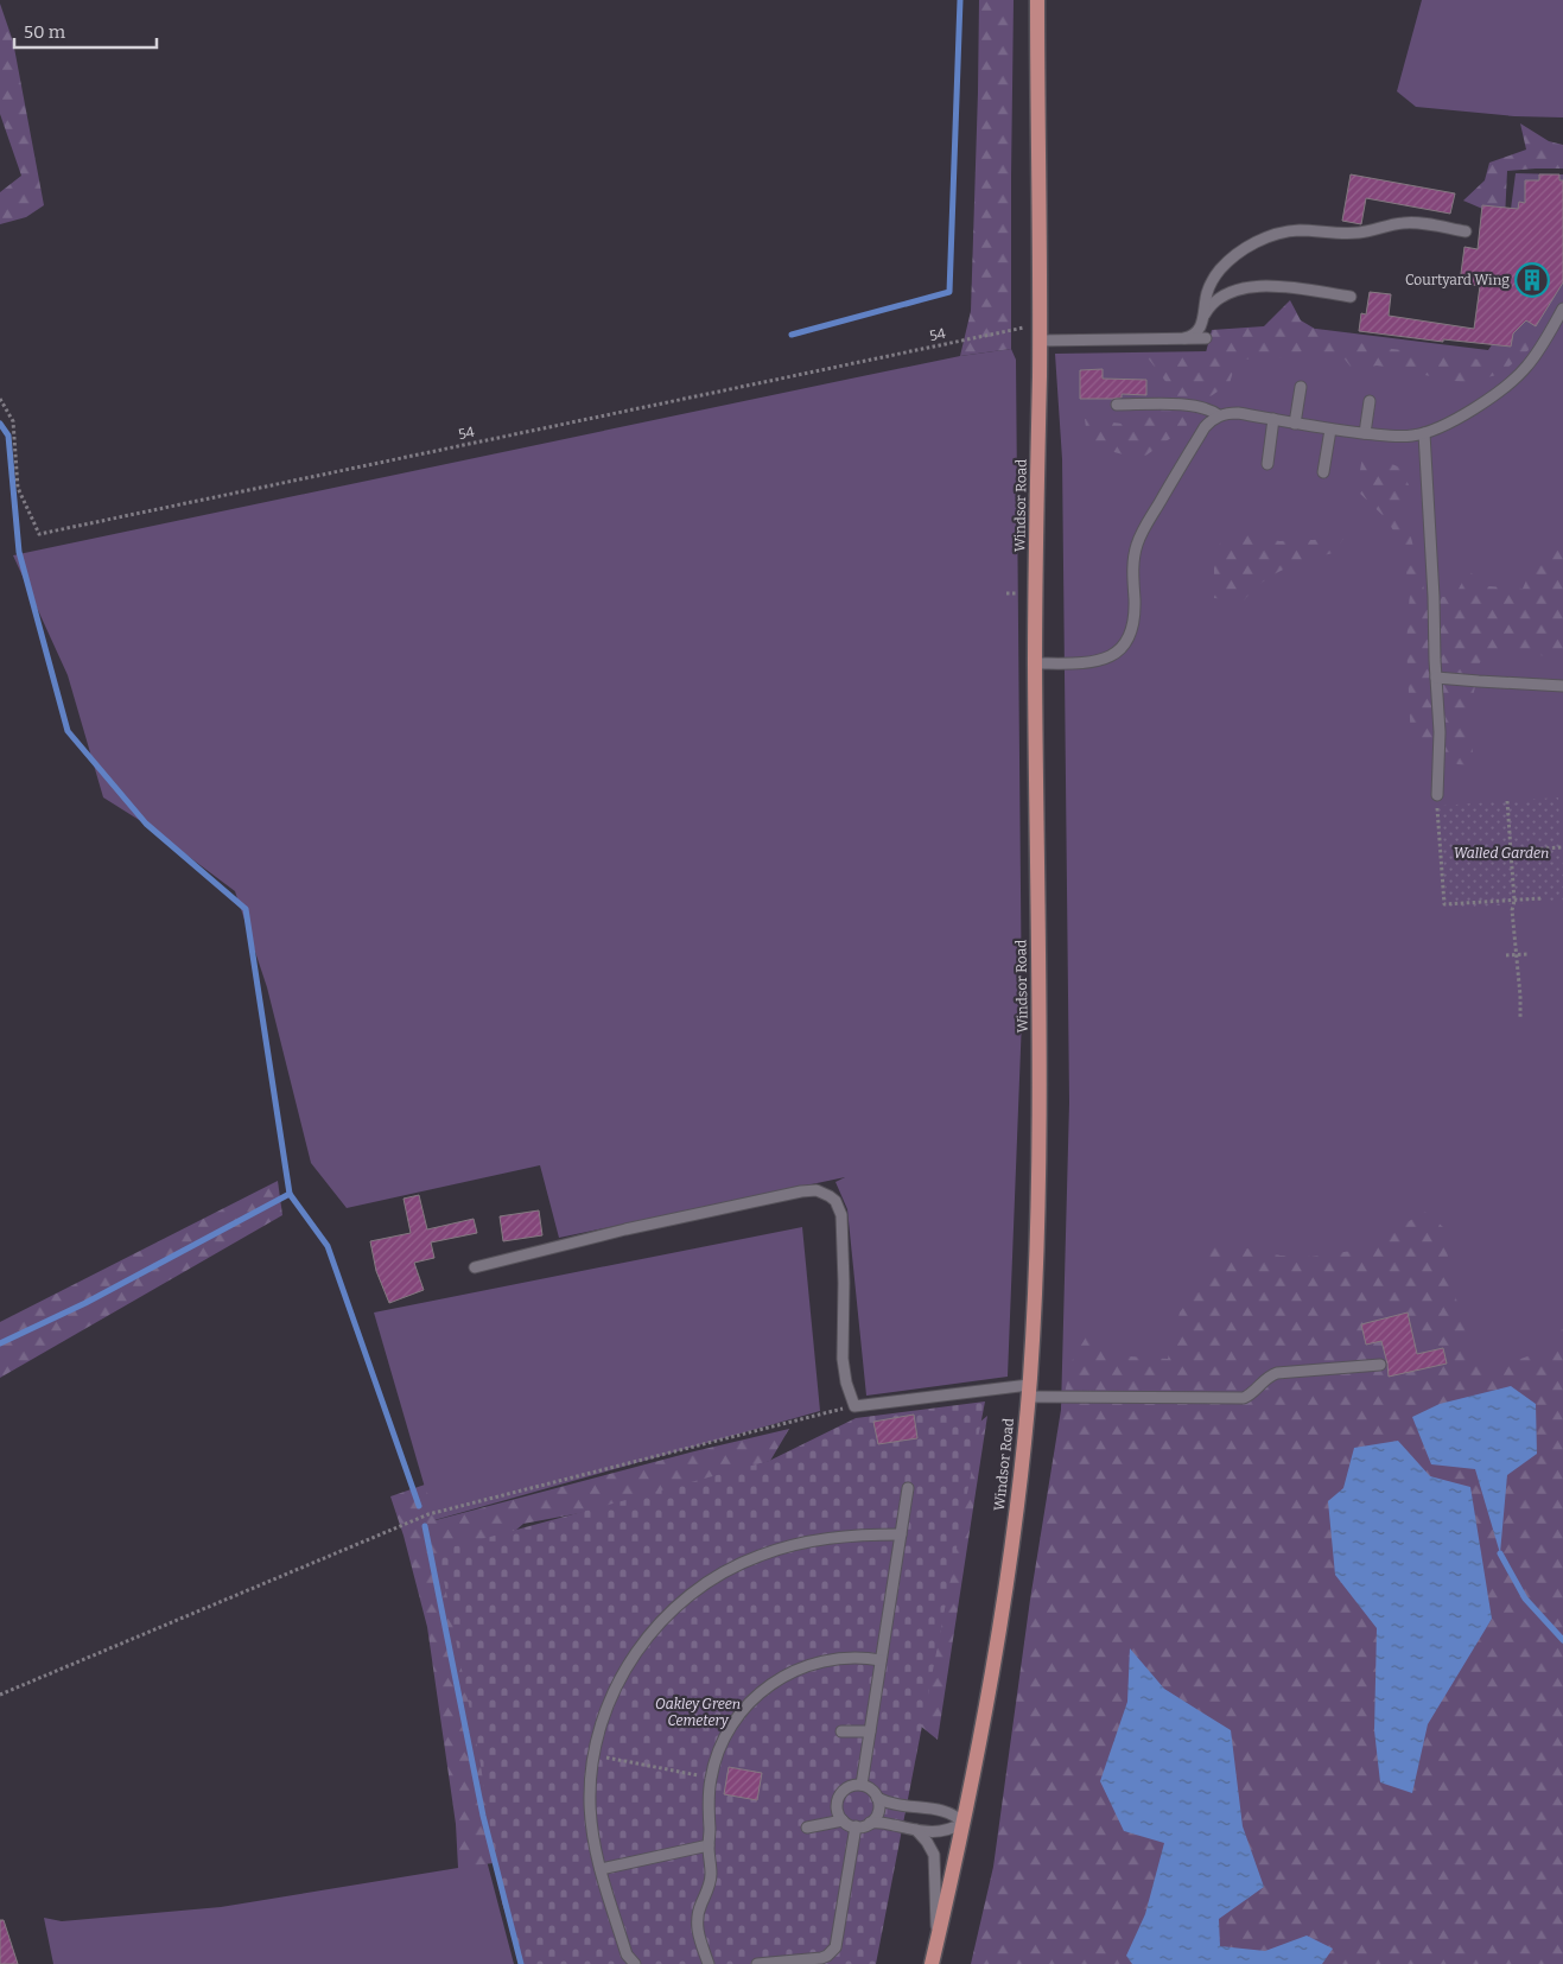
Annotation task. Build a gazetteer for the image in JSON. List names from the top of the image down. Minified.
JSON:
{"streets":{"main road":["Windsor Road"],"path":["54"]},"crossings":[["54","Windsor Road"]],"parks":["Walled Garden","Oakley Green Cemetery"],"places":{"building":["Courtyard Wing"]},"scale_bar":"50 m"}
